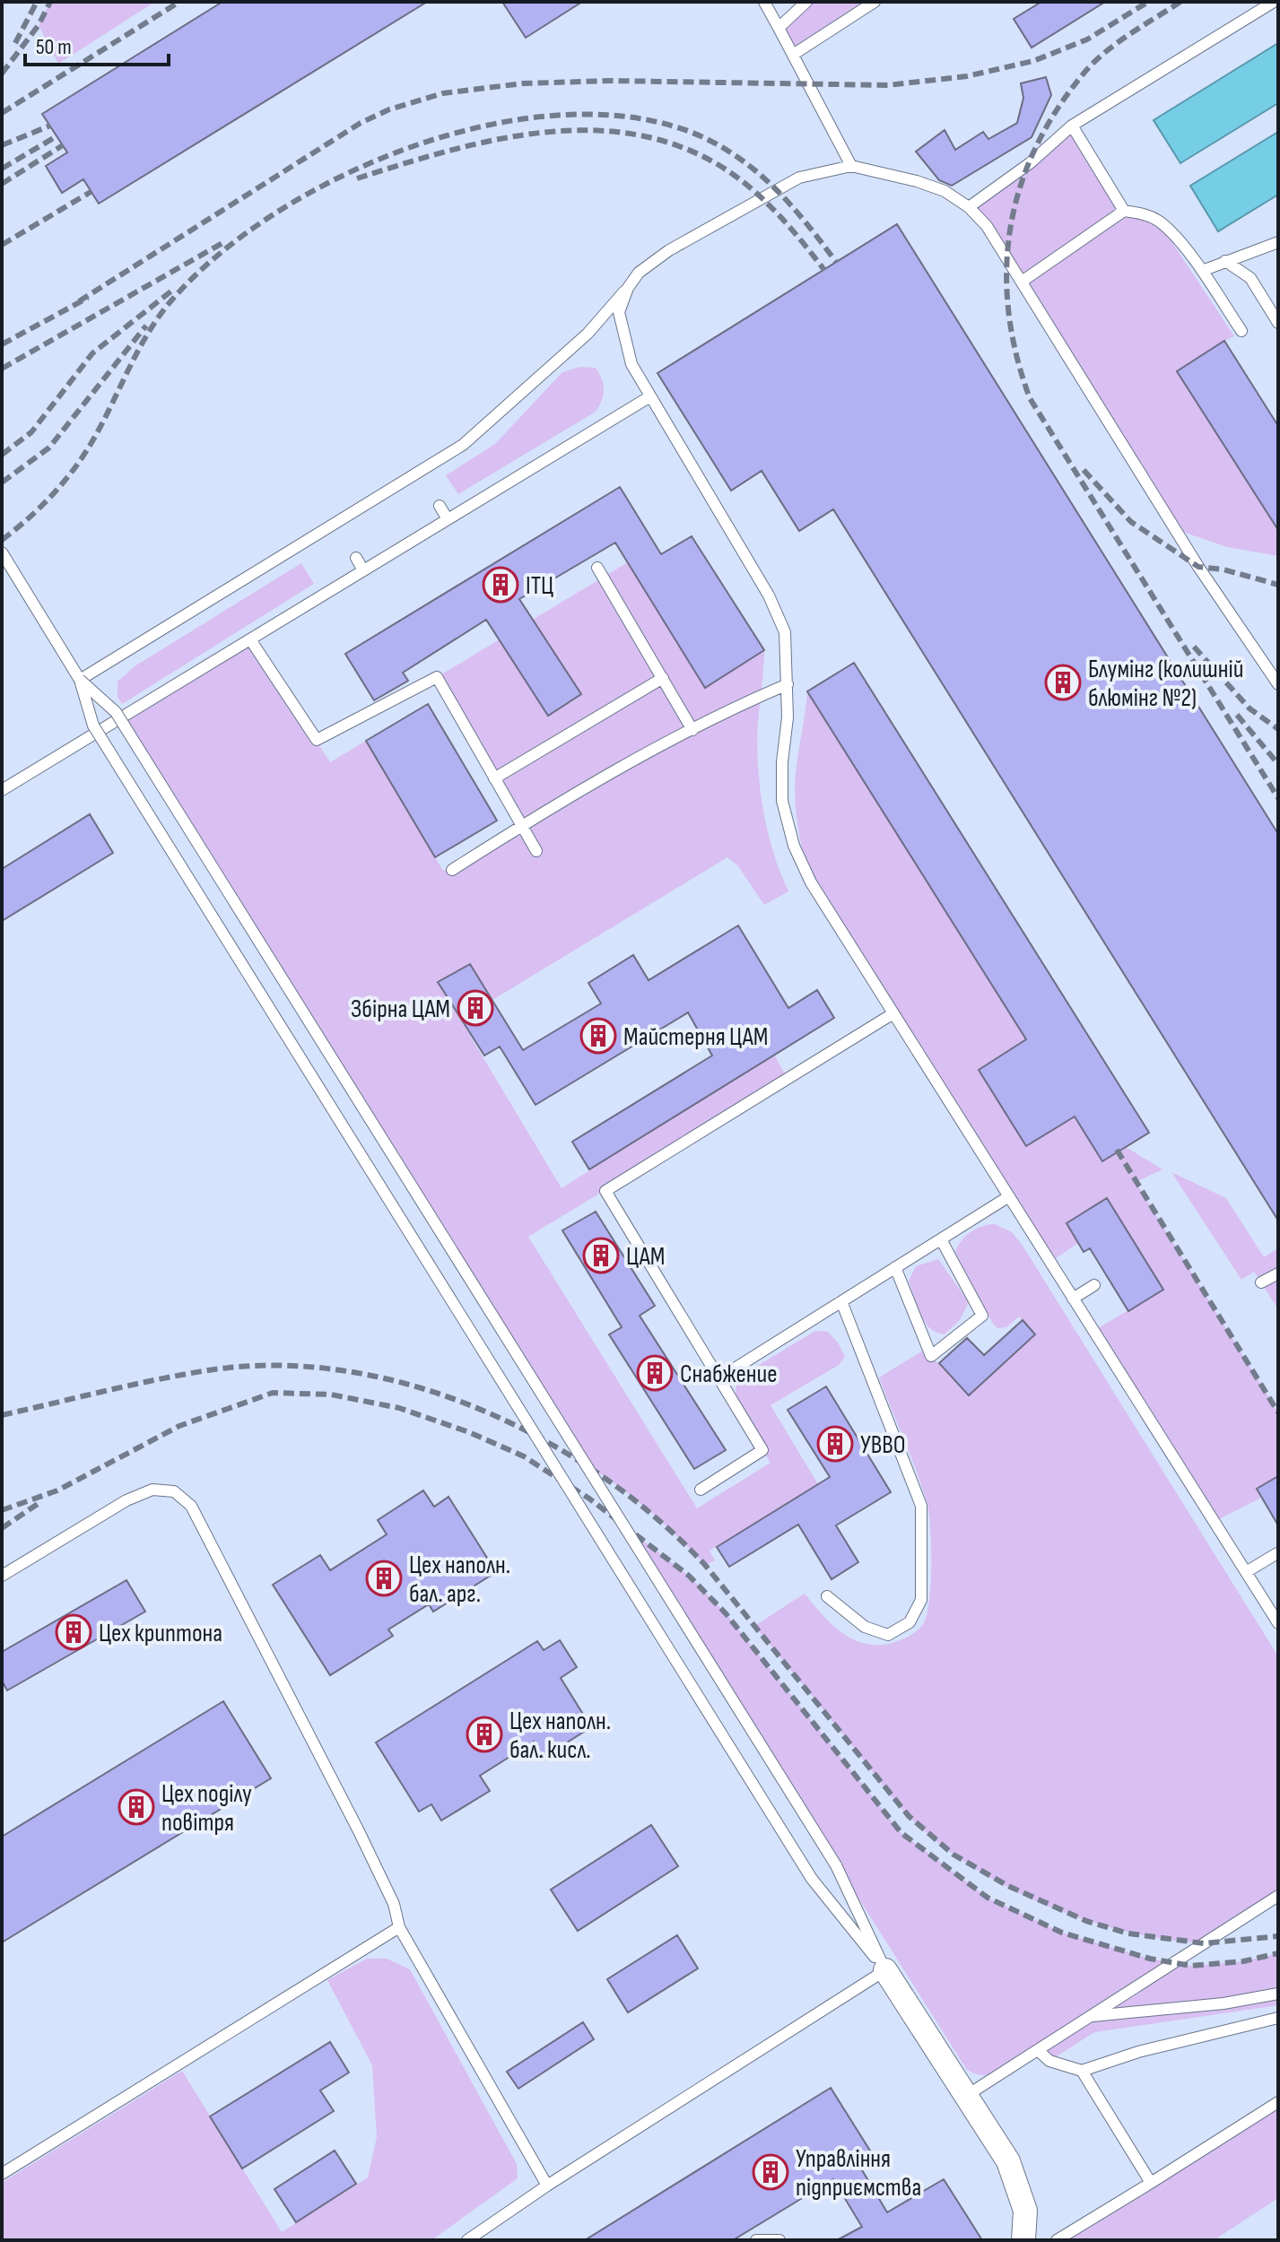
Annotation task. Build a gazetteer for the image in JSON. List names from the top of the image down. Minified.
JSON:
{"places":{"building":["ІТЦ","Блумінг (колишній блюмінг №2)","Збірна ЦАМ","Майстерня ЦАМ","ЦАМ","Снабжение","УВВО","Цех наполн. бал. арг.","Цех криптона","Цех наполн. бал. кисл.","Цех поділу повітря","Управління підприємства"]},"scale_bar":"50 m"}
